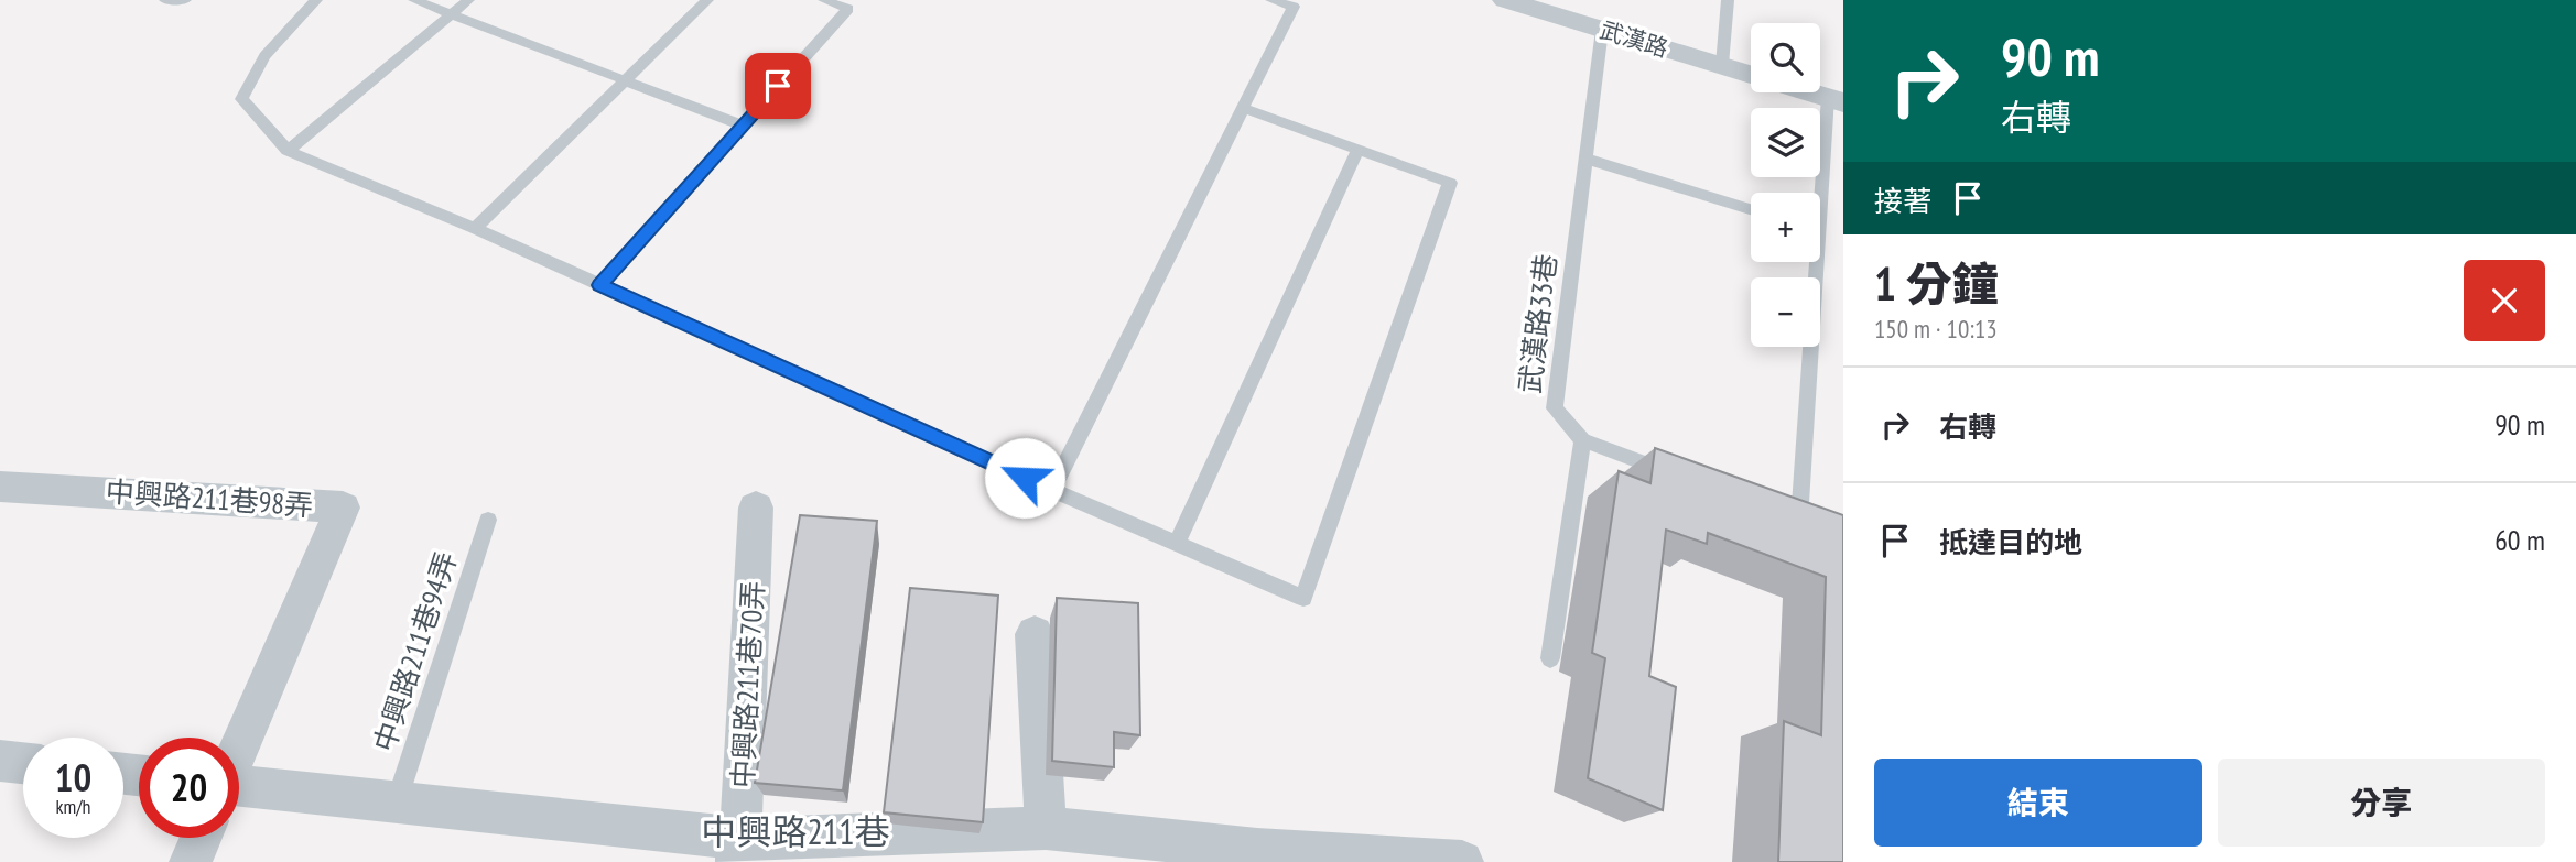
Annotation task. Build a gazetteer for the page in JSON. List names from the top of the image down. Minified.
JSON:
{"streets":{"street":["武漢路","中興路211巷98弄","中興路211巷70弄","中興路211巷"],"lane":["武漢路33巷","中興路211巷94弄"]},"crossings":[["武漢路","武漢路33巷"],["中興路211巷94弄","中興路211巷"],["中興路211巷70弄","中興路211巷"]],"page":{"turn":["90 m","右轉"],"map_buttons":["+","−"],"then":"接著","heading":["1 分鐘","150 m · 10:13"],"list":[{"name":"右轉","value":"90 m"},{"name":"抵達目的地","value":"60 m"}],"speed":"10 km/h","limit":"20","buttons":["結束","分享"]}}
